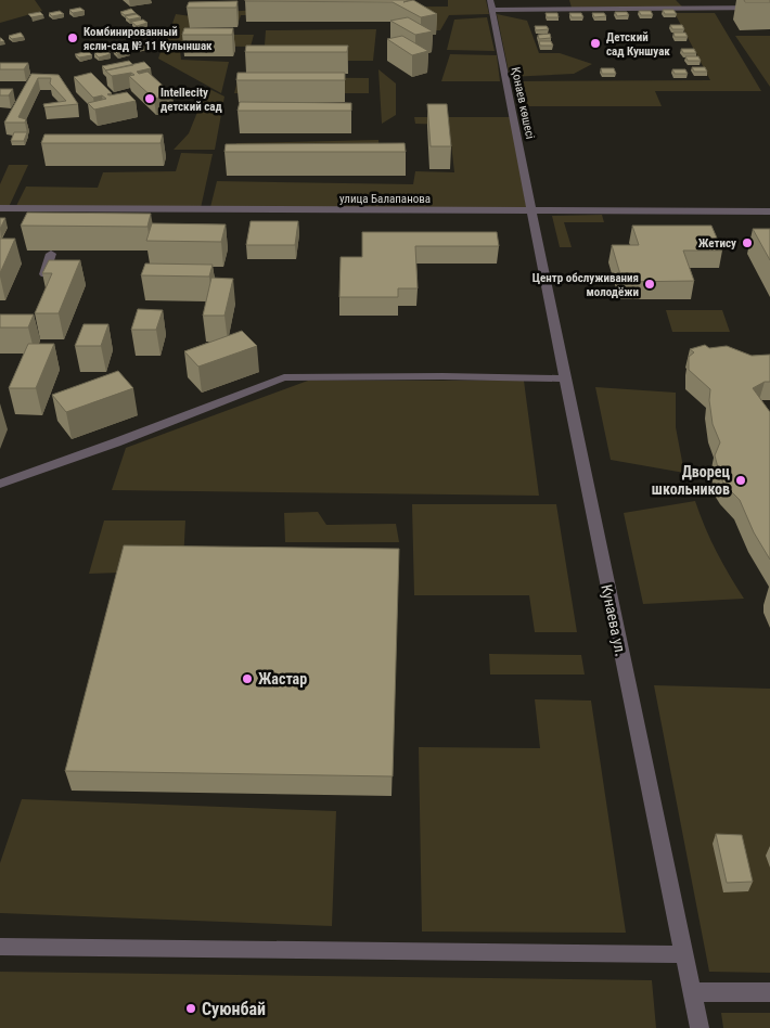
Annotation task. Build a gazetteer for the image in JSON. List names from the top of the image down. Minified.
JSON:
{"streets":{"street":["Қонаев көшесі","улица Балапанова","Кунаева ул."]},"crossings":[["Қонаев көшесі","улица Балапанова"],["Қонаев көшесі","Кунаева ул."],["улица Балапанова","Кунаева ул."]],"places":["Комбинированный ясли-сад № 11 Кулыншак","Детский сад Куншуак","Intellecity детский сад","Жетису","Центр обслуживания молодёжи","Дворец школьников","Жастар","Суюнбай"]}
